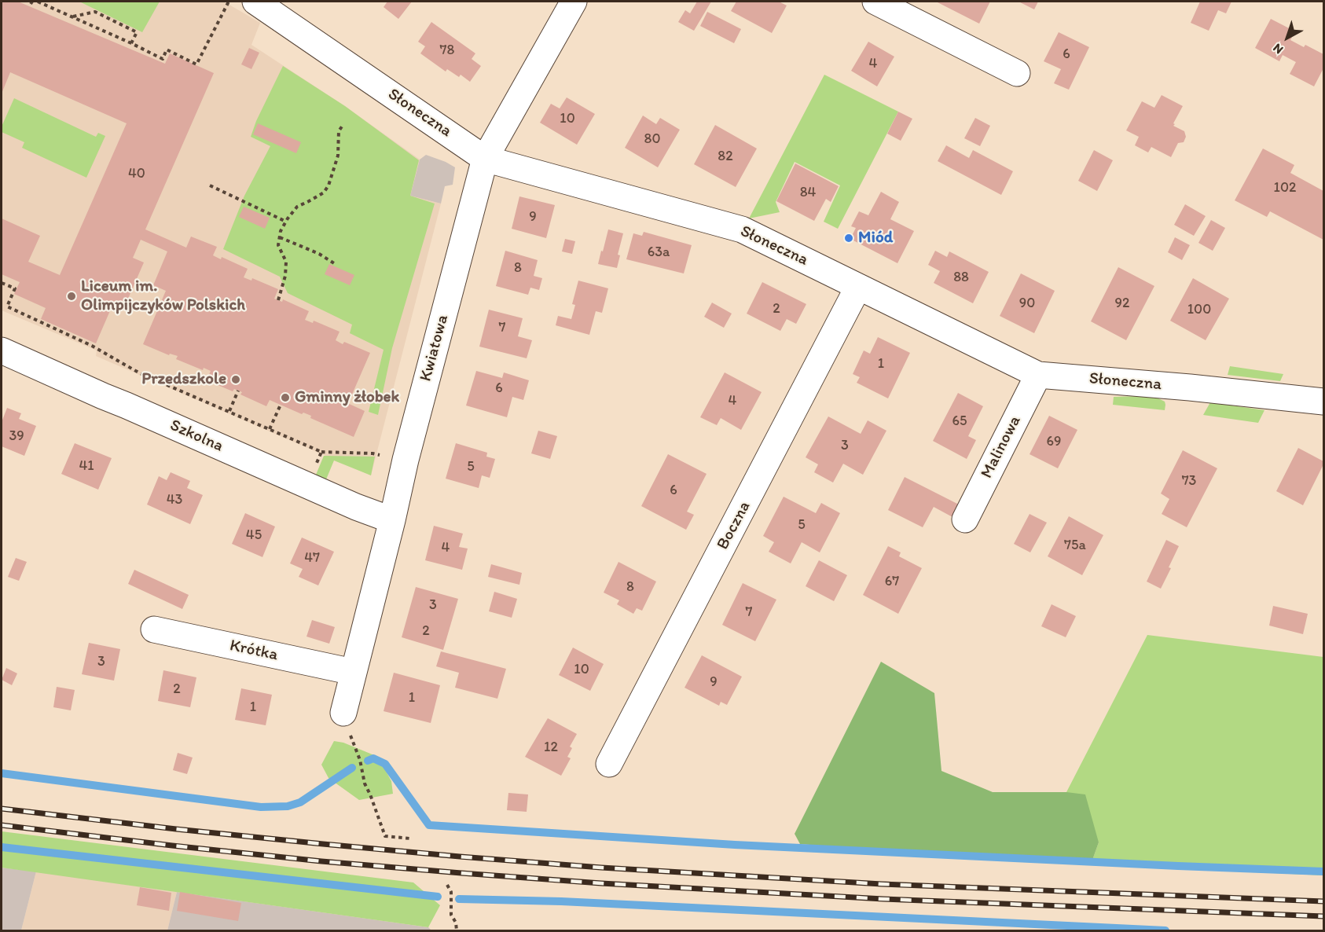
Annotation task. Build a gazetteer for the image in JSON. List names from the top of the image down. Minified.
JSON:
{"streets":{"street":["Słoneczna","Kwiatowa","Szkolna","Malinowa","Boczna","Krótka"]},"crossings":[["Słoneczna","Kwiatowa"],["Słoneczna","Malinowa"],["Słoneczna","Boczna"],["Kwiatowa","Szkolna"],["Kwiatowa","Krótka"]],"places":["Miód","Liceum im. Olimpijczyków Polskich","Przedszkole","Gminny żłobek"],"house_numbers":["78","6","4","10","80","82","40","102","84","9","63a","8","88","90","92","2","100","7","1","6","4","65","39","69","3","41","5","73","6","43","5","45","75a","4","47","67","8","3","7","2","3","10","9","2","1","1","12"],"north":"bottom left"}
